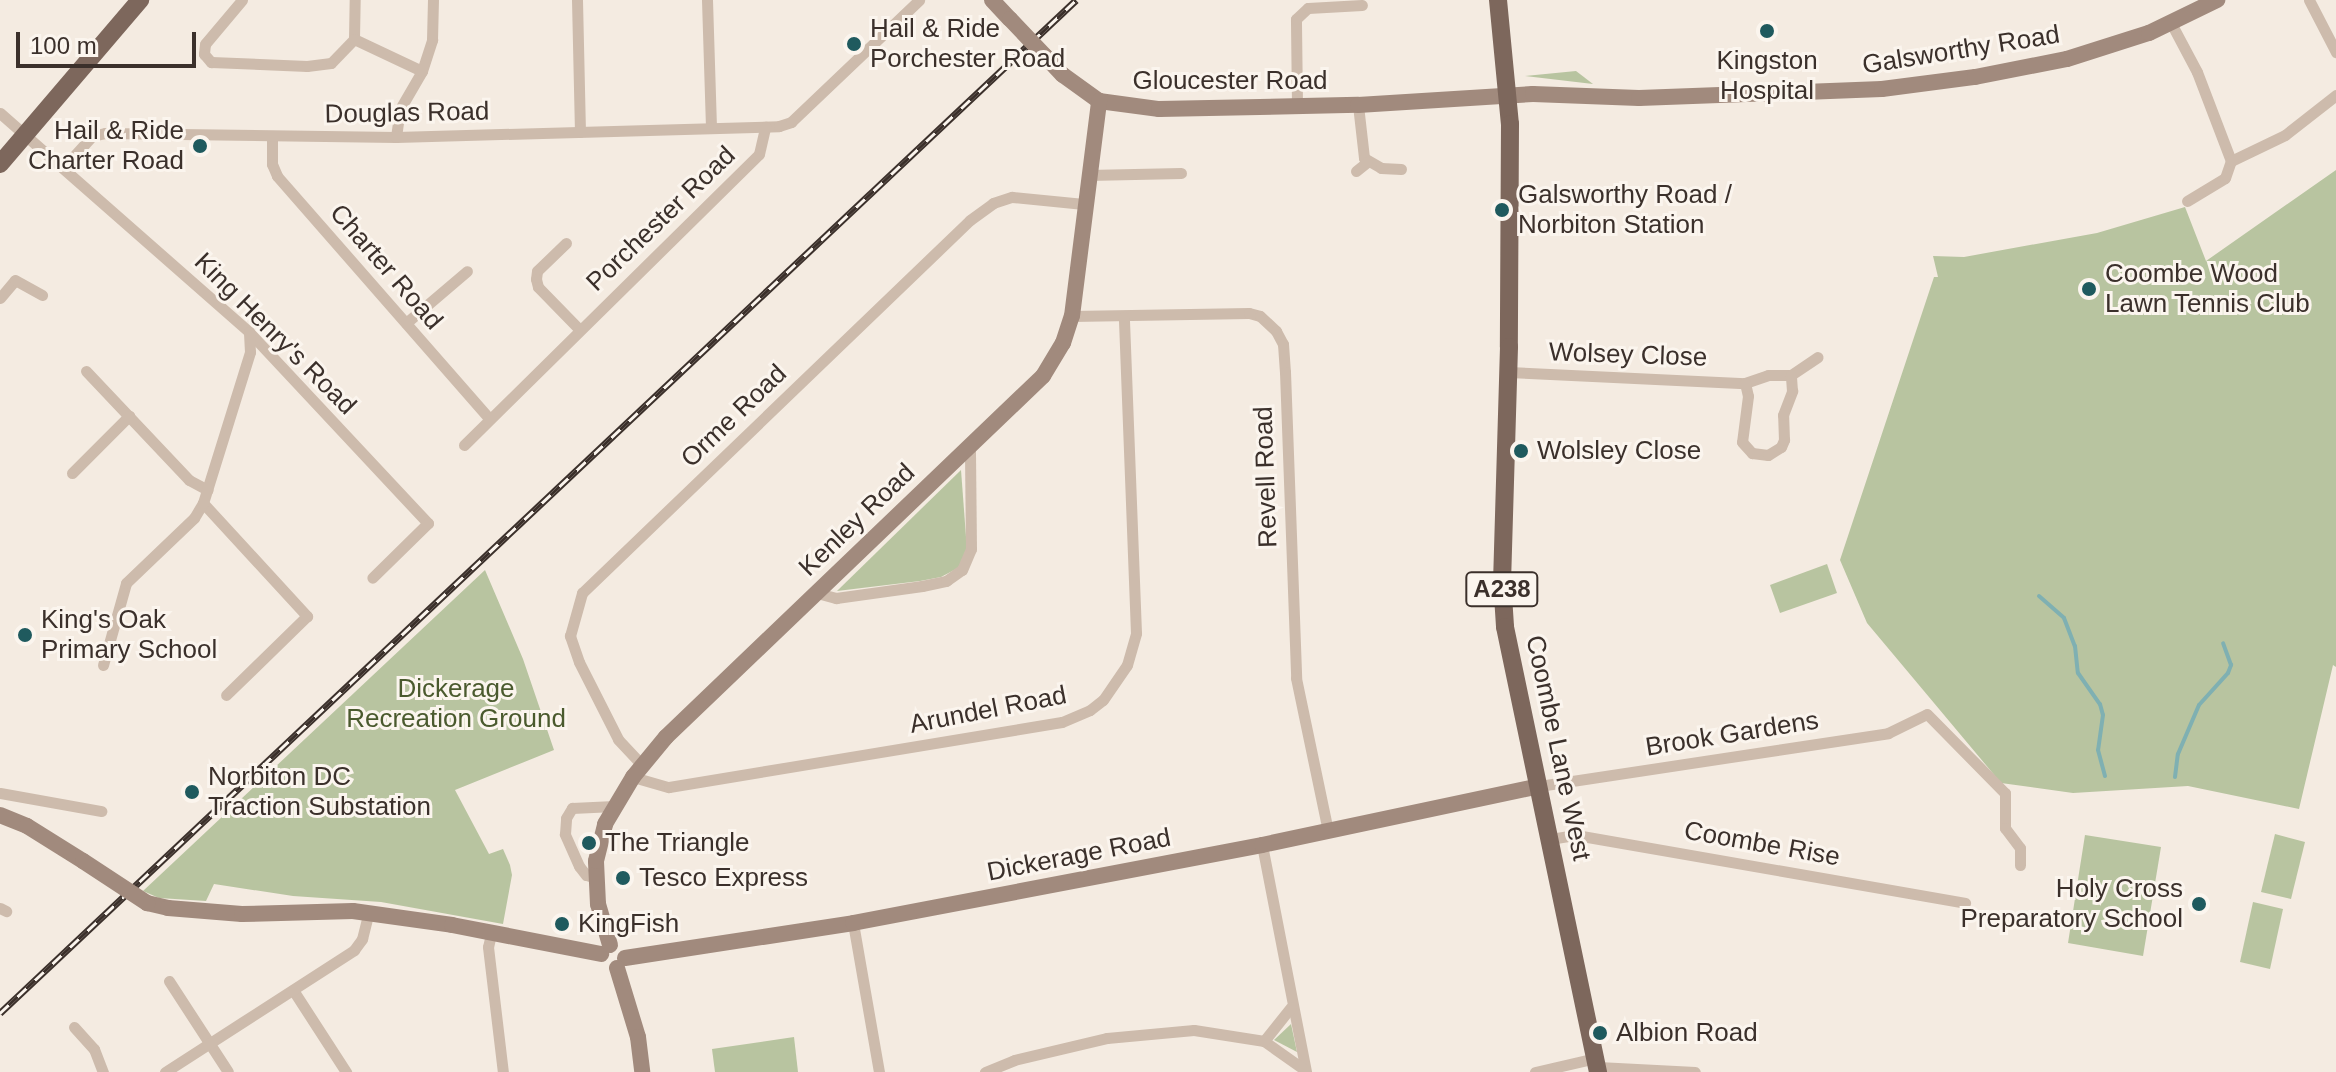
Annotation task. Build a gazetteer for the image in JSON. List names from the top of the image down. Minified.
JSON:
{"streets":{"main road":["A238","Coombe Lane West"],"street":["Galsworthy Road","Gloucester Road","Douglas Road","Porchester Road","Charter Road","King Henry's Road","Wolsey Close","Orme Road","Revell Road","Kenley Road","Arundel Road","Brook Gardens","Coombe Rise","Dickerage Road"]},"crossings":[["Galsworthy Road","Gloucester Road"],["Galsworthy Road","A238"],["Galsworthy Road","Coombe Lane West"],["Gloucester Road","Kenley Road"],["Gloucester Road","A238"],["Gloucester Road","Coombe Lane West"],["Douglas Road","Porchester Road"],["Douglas Road","Charter Road"],["Douglas Road","King Henry's Road"],["Porchester Road","Charter Road"],["Wolsey Close","Coombe Lane West"],["Orme Road","Kenley Road"],["Orme Road","Arundel Road"],["Revell Road","Kenley Road"],["Revell Road","Arundel Road"],["Revell Road","Dickerage Road"],["Kenley Road","Arundel Road"],["A238","Coombe Lane West"],["Brook Gardens","Coombe Lane West"],["Brook Gardens","Dickerage Road"],["Coombe Lane West","Coombe Rise"],["Coombe Lane West","Dickerage Road"]],"parks":["Dickerage Recreation Ground"],"places":["Kingston Hospital","Hail & Ride Porchester Road","Hail & Ride Charter Road","Galsworthy Road / Norbiton Station","Coombe Wood Lawn Tennis Club","Wolsley Close","King's Oak Primary School","Norbiton DC Traction Substation","The Triangle","Tesco Express","Holy Cross Preparatory School","KingFish","Albion Road"],"scale_bar":"100 m"}
